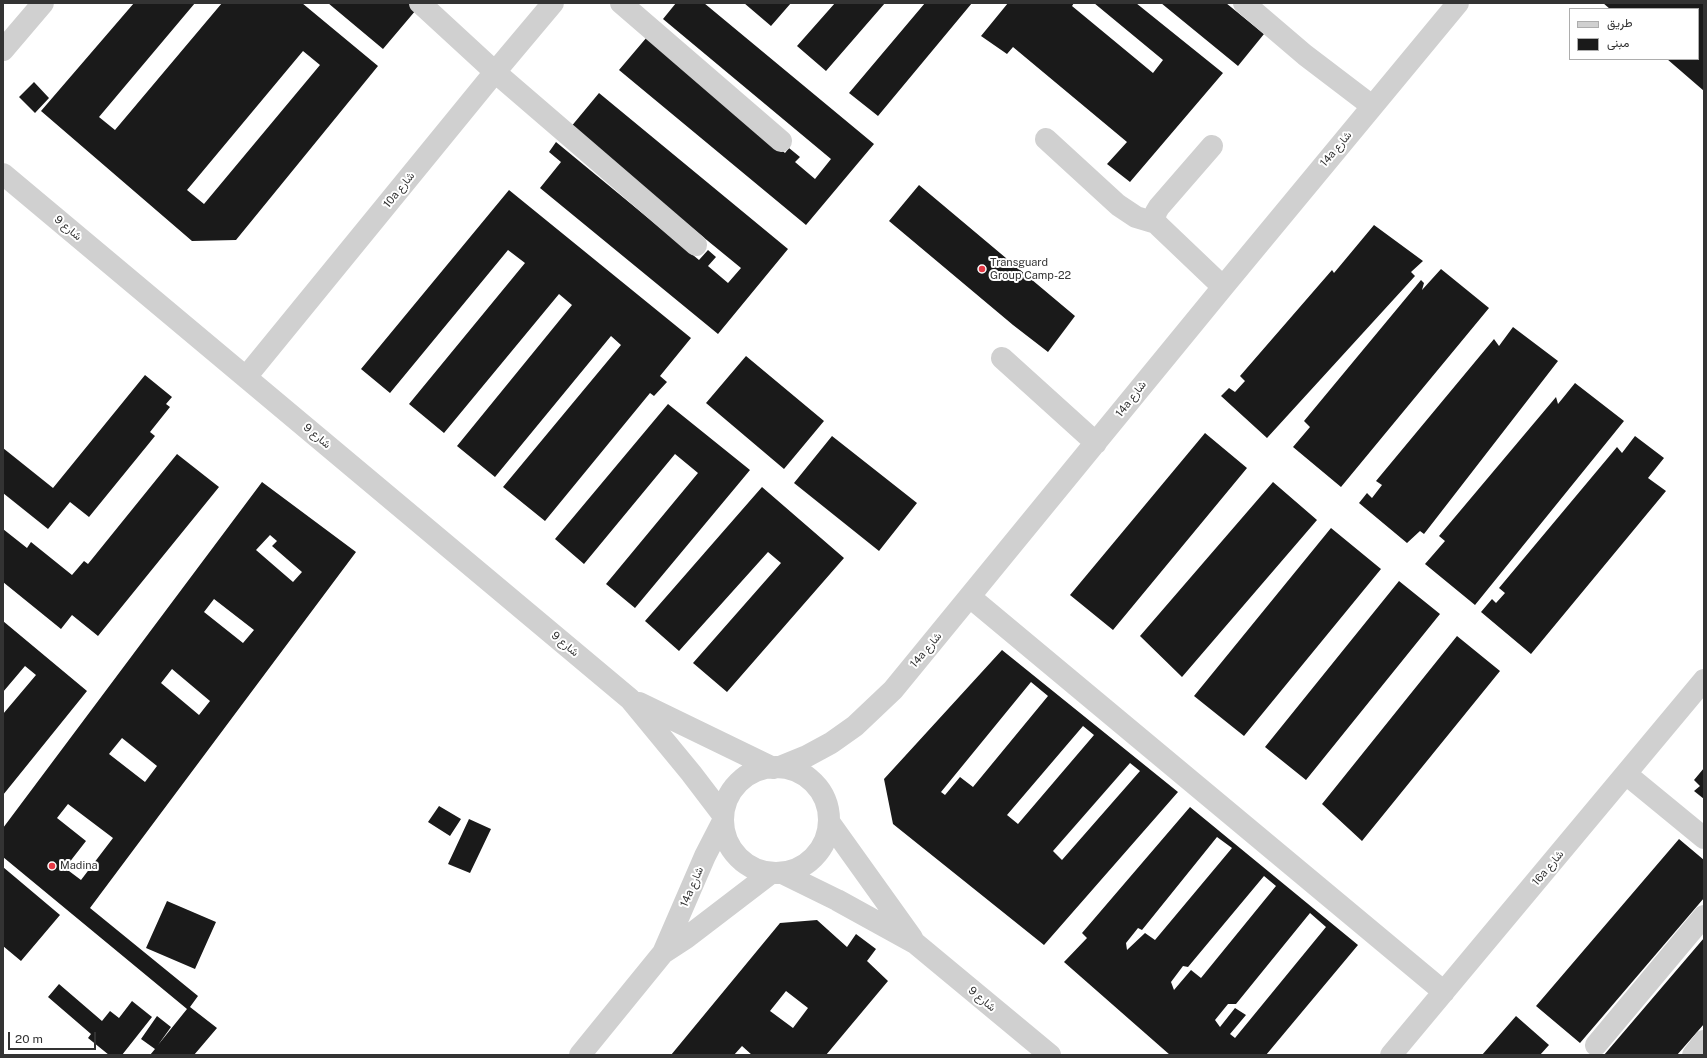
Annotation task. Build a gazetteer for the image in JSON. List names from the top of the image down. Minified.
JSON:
{"streets":{"street":["14a شارع","10a شارع","شارع 9","16a شارع"]},"crossings":[["14a شارع","شارع 9"],["10a شارع","شارع 9"]],"places":["Transguard Group Camp-22","Madina"],"legend":["طريق","مبنى"],"scale_bar":"20 m"}
